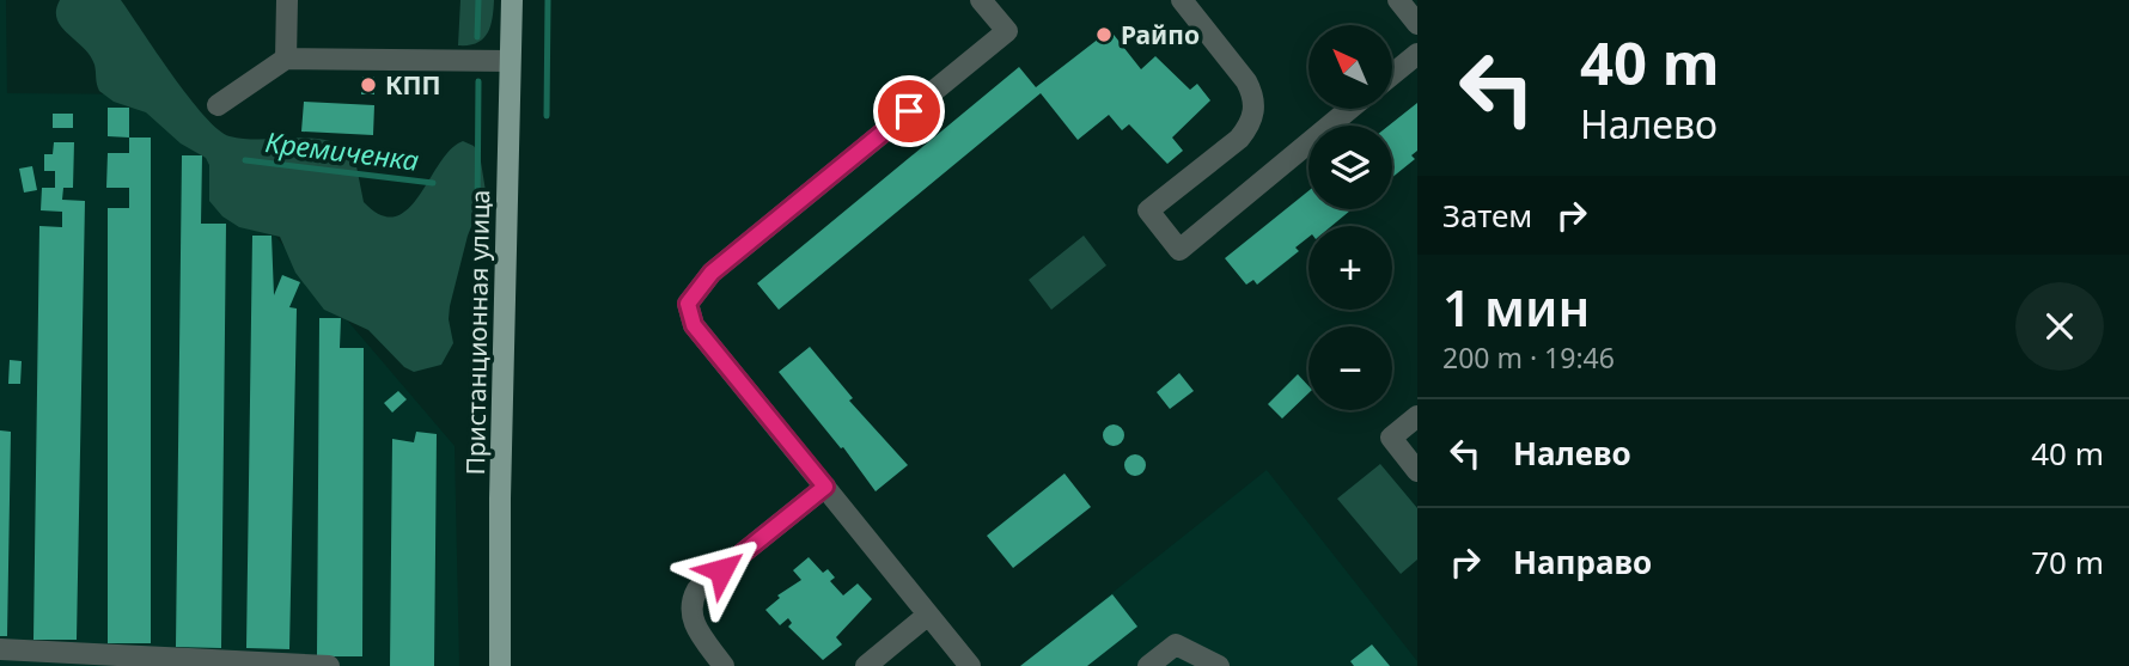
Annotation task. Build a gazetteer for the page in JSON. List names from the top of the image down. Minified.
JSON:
{"streets":{"main road":["Пристанционная улица"]},"water":["Кремиченка"],"places":["Райпо","КПП"],"north":"top left","page":{"turn":["40 m","Налево"],"map_buttons":["+","−"],"then":"Затем","heading":["1 мин","200 m · 19:46"],"list":[{"name":"Налево","value":"40 m"},{"name":"Направо","value":"70 m"}]}}
